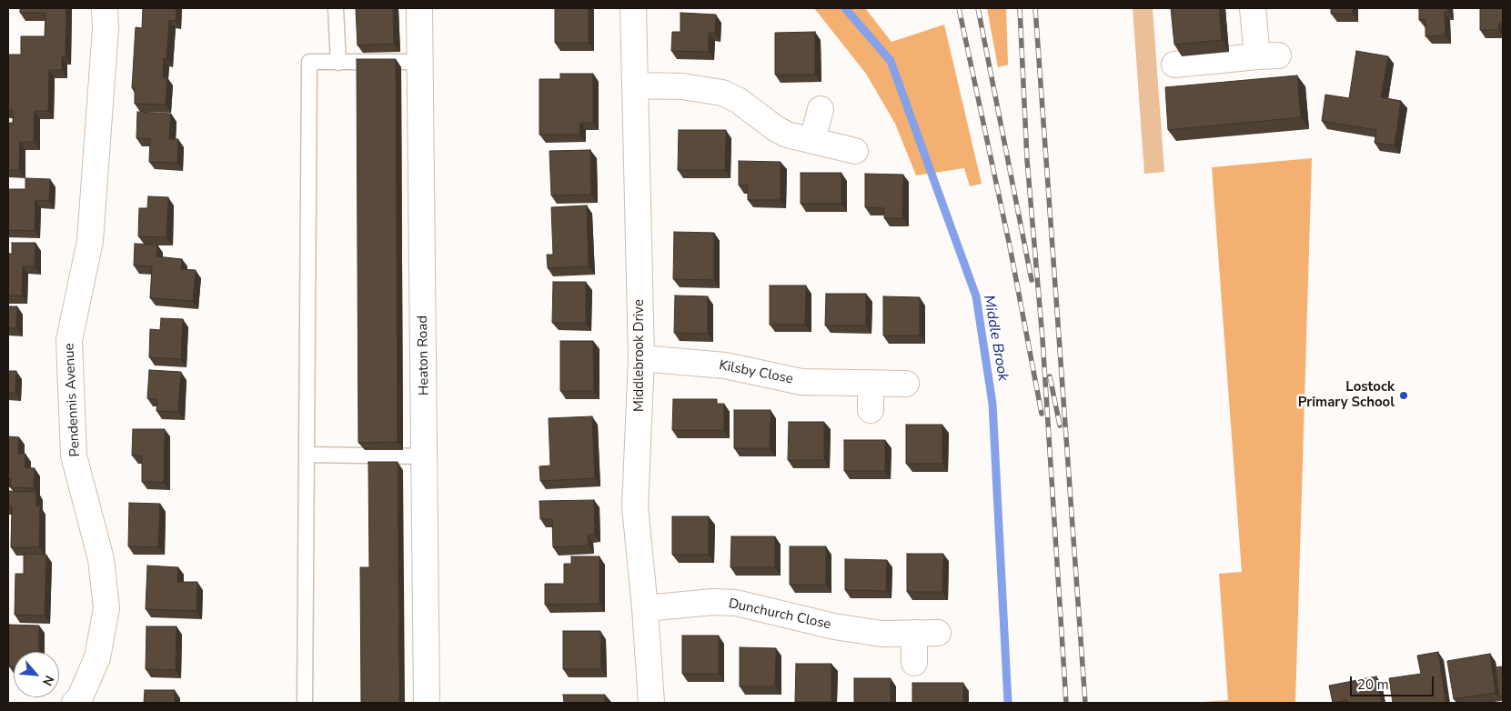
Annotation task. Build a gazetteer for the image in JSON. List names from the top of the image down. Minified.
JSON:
{"streets":{"street":["Heaton Road","Middlebrook Drive","Kilsby Close","Pendennis Avenue","Dunchurch Close"]},"crossings":[["Middlebrook Drive","Kilsby Close"],["Middlebrook Drive","Dunchurch Close"]],"water":["Middle Brook"],"places":["Lostock Primary School"],"scale_bar":"20 m","north":"bottom right"}
